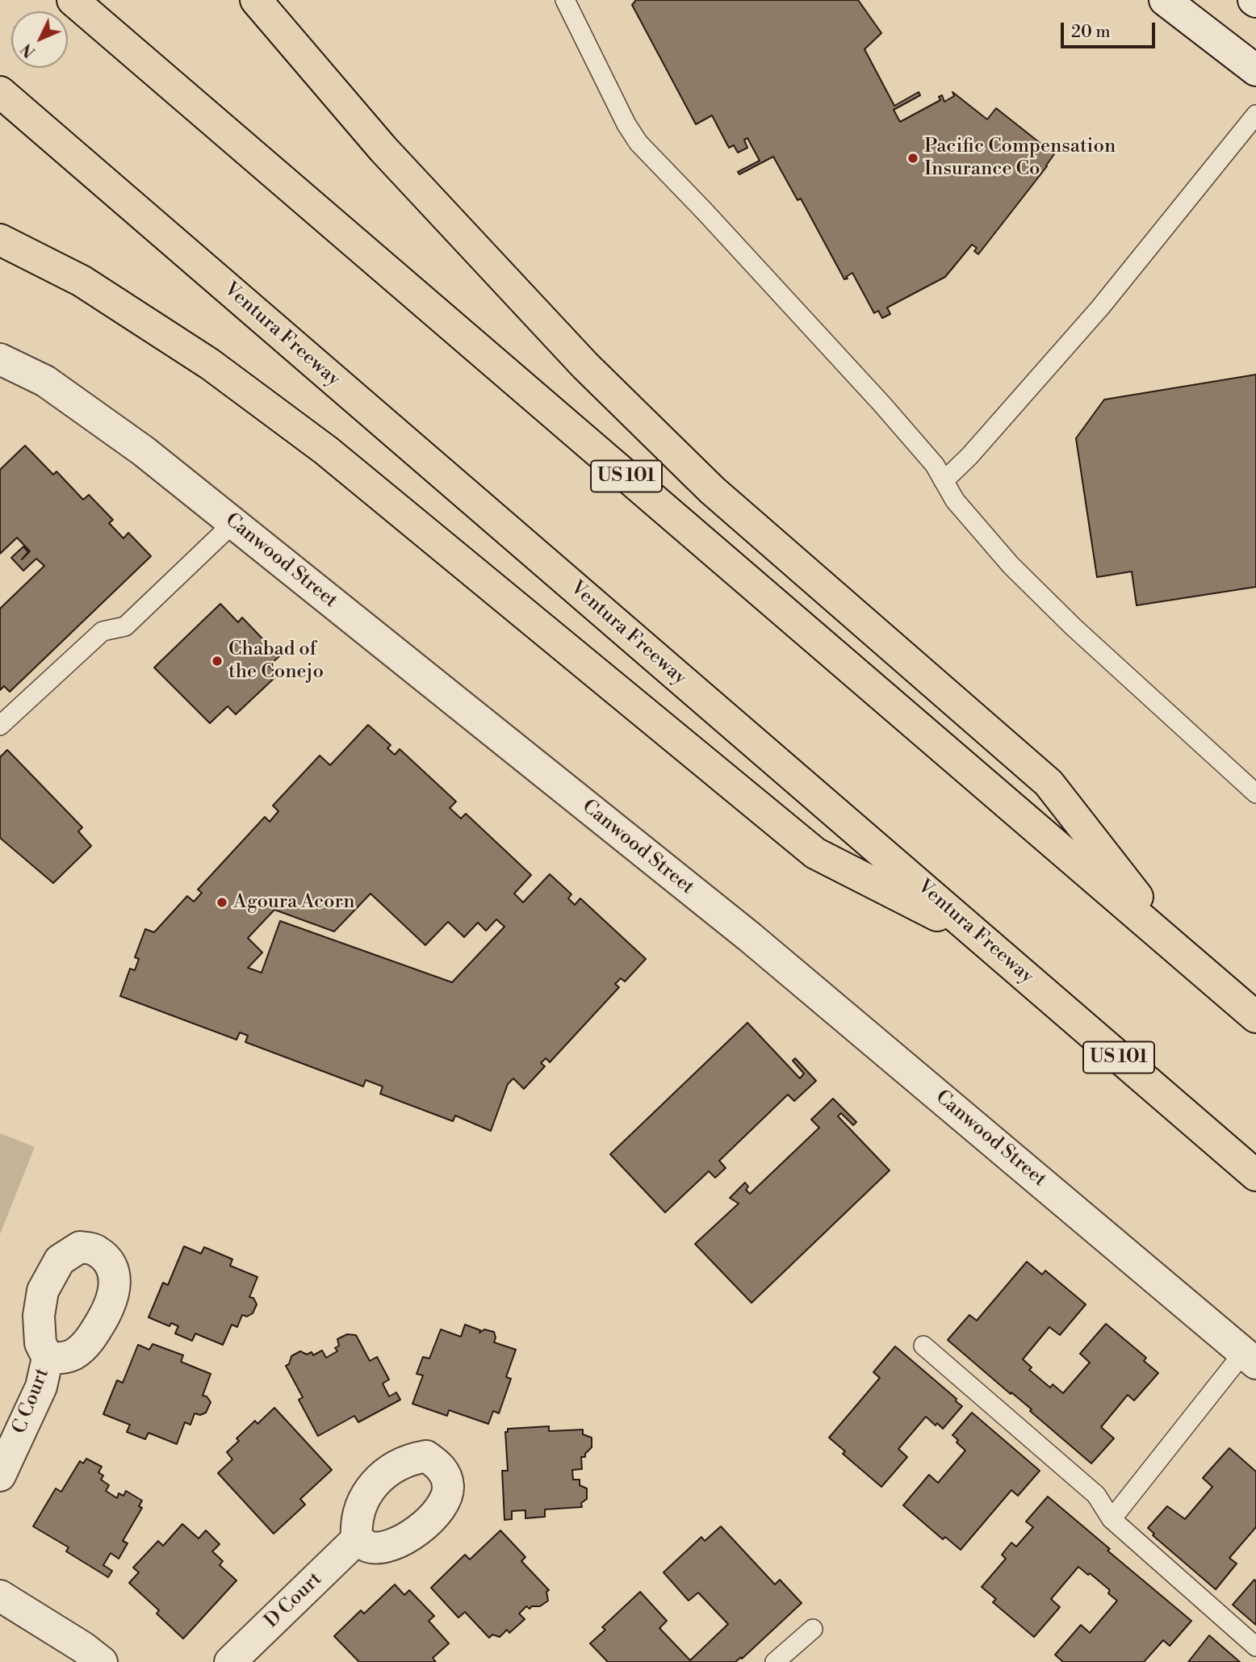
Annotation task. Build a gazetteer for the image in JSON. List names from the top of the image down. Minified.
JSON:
{"streets":{"highway":["Ventura Freeway","US 101"],"street":["Canwood Street","C Court","D Court"]},"places":["Pacific Compensation Insurance Co","Chabad of the Conejo","Agoura Acorn"],"scale_bar":"20 m","north":"bottom left"}
